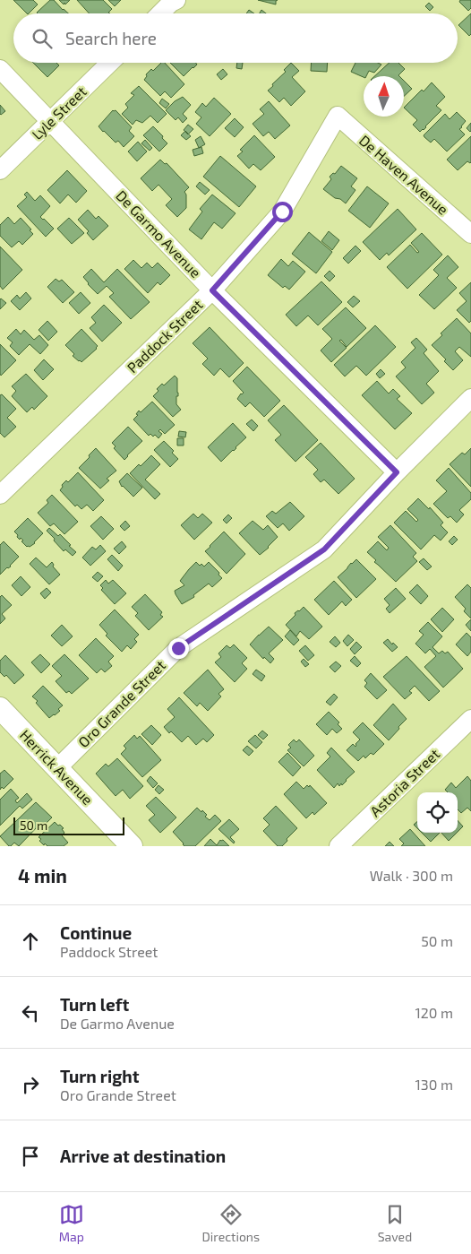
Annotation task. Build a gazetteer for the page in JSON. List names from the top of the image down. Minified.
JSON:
{"streets":{"street":["Lyle Street","De Haven Avenue","De Garmo Avenue","Paddock Street","Oro Grande Street","Herrick Avenue","Astoria Street"]},"crossings":[["Lyle Street","De Garmo Avenue"],["De Haven Avenue","Paddock Street"],["De Garmo Avenue","Paddock Street"],["De Garmo Avenue","Oro Grande Street"],["Oro Grande Street","Herrick Avenue"]],"scale_bar":"50 m","north":"top","page":{"search":"Search here","scale":"50 m","heading":["4 min","Walk · 300 m"],"list":[["Continue","Paddock Street","50 m"],["Turn left","De Garmo Avenue","120 m"],["Turn right","Oro Grande Street","130 m"],"Arrive at destination"],"nav":["Map","Directions","Saved"]}}
